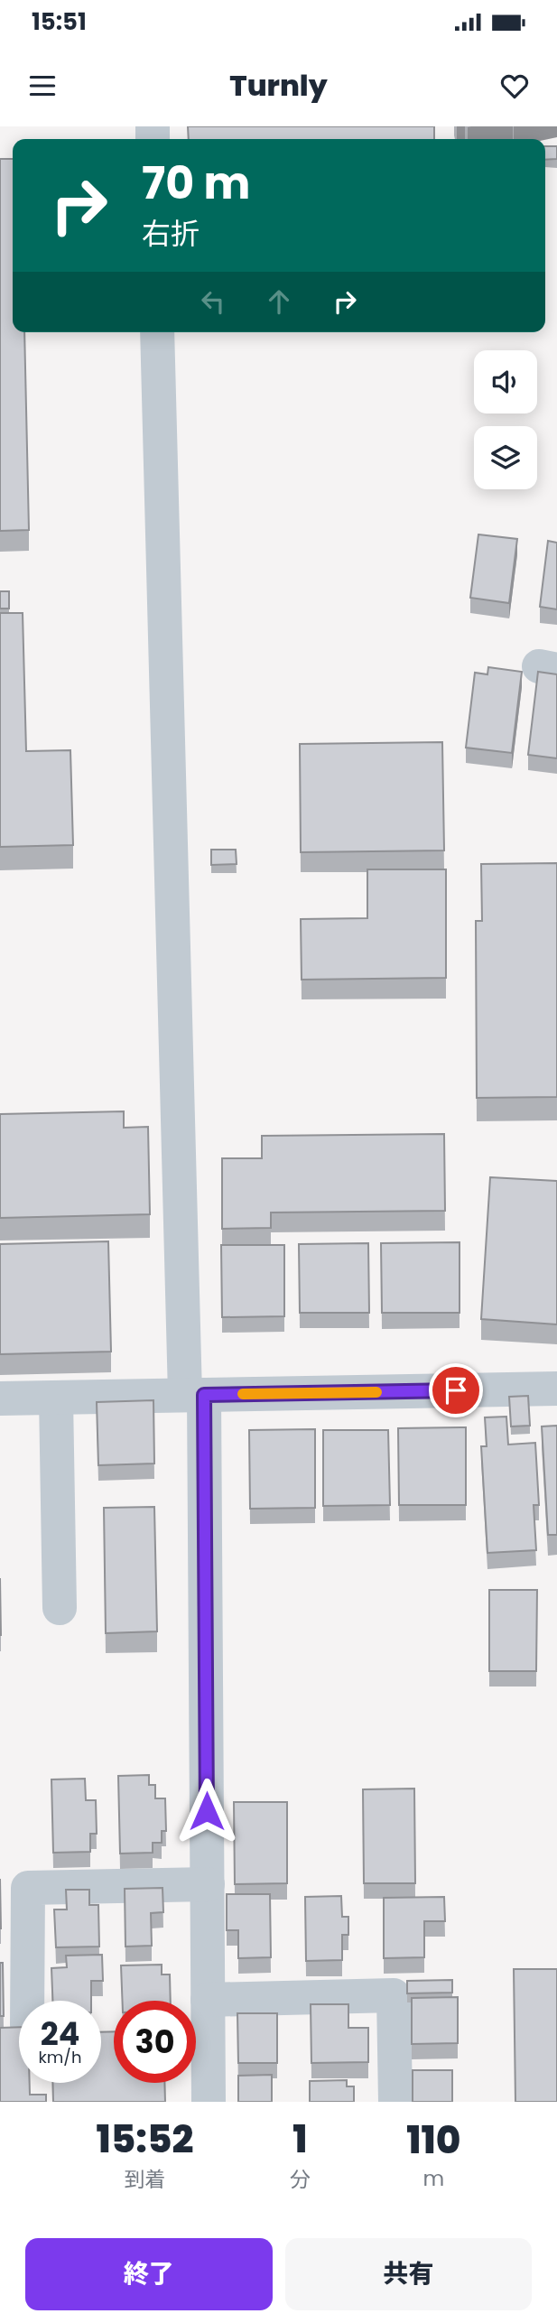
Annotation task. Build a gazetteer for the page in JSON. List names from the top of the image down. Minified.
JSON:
{"page":{"status":"15:51","header":"Turnly","turn":["70 m","右折"],"speed":"24 km/h","limit":"30","eta":["15:52","到着","1","分","110","m"],"buttons":["終了","共有"]}}
